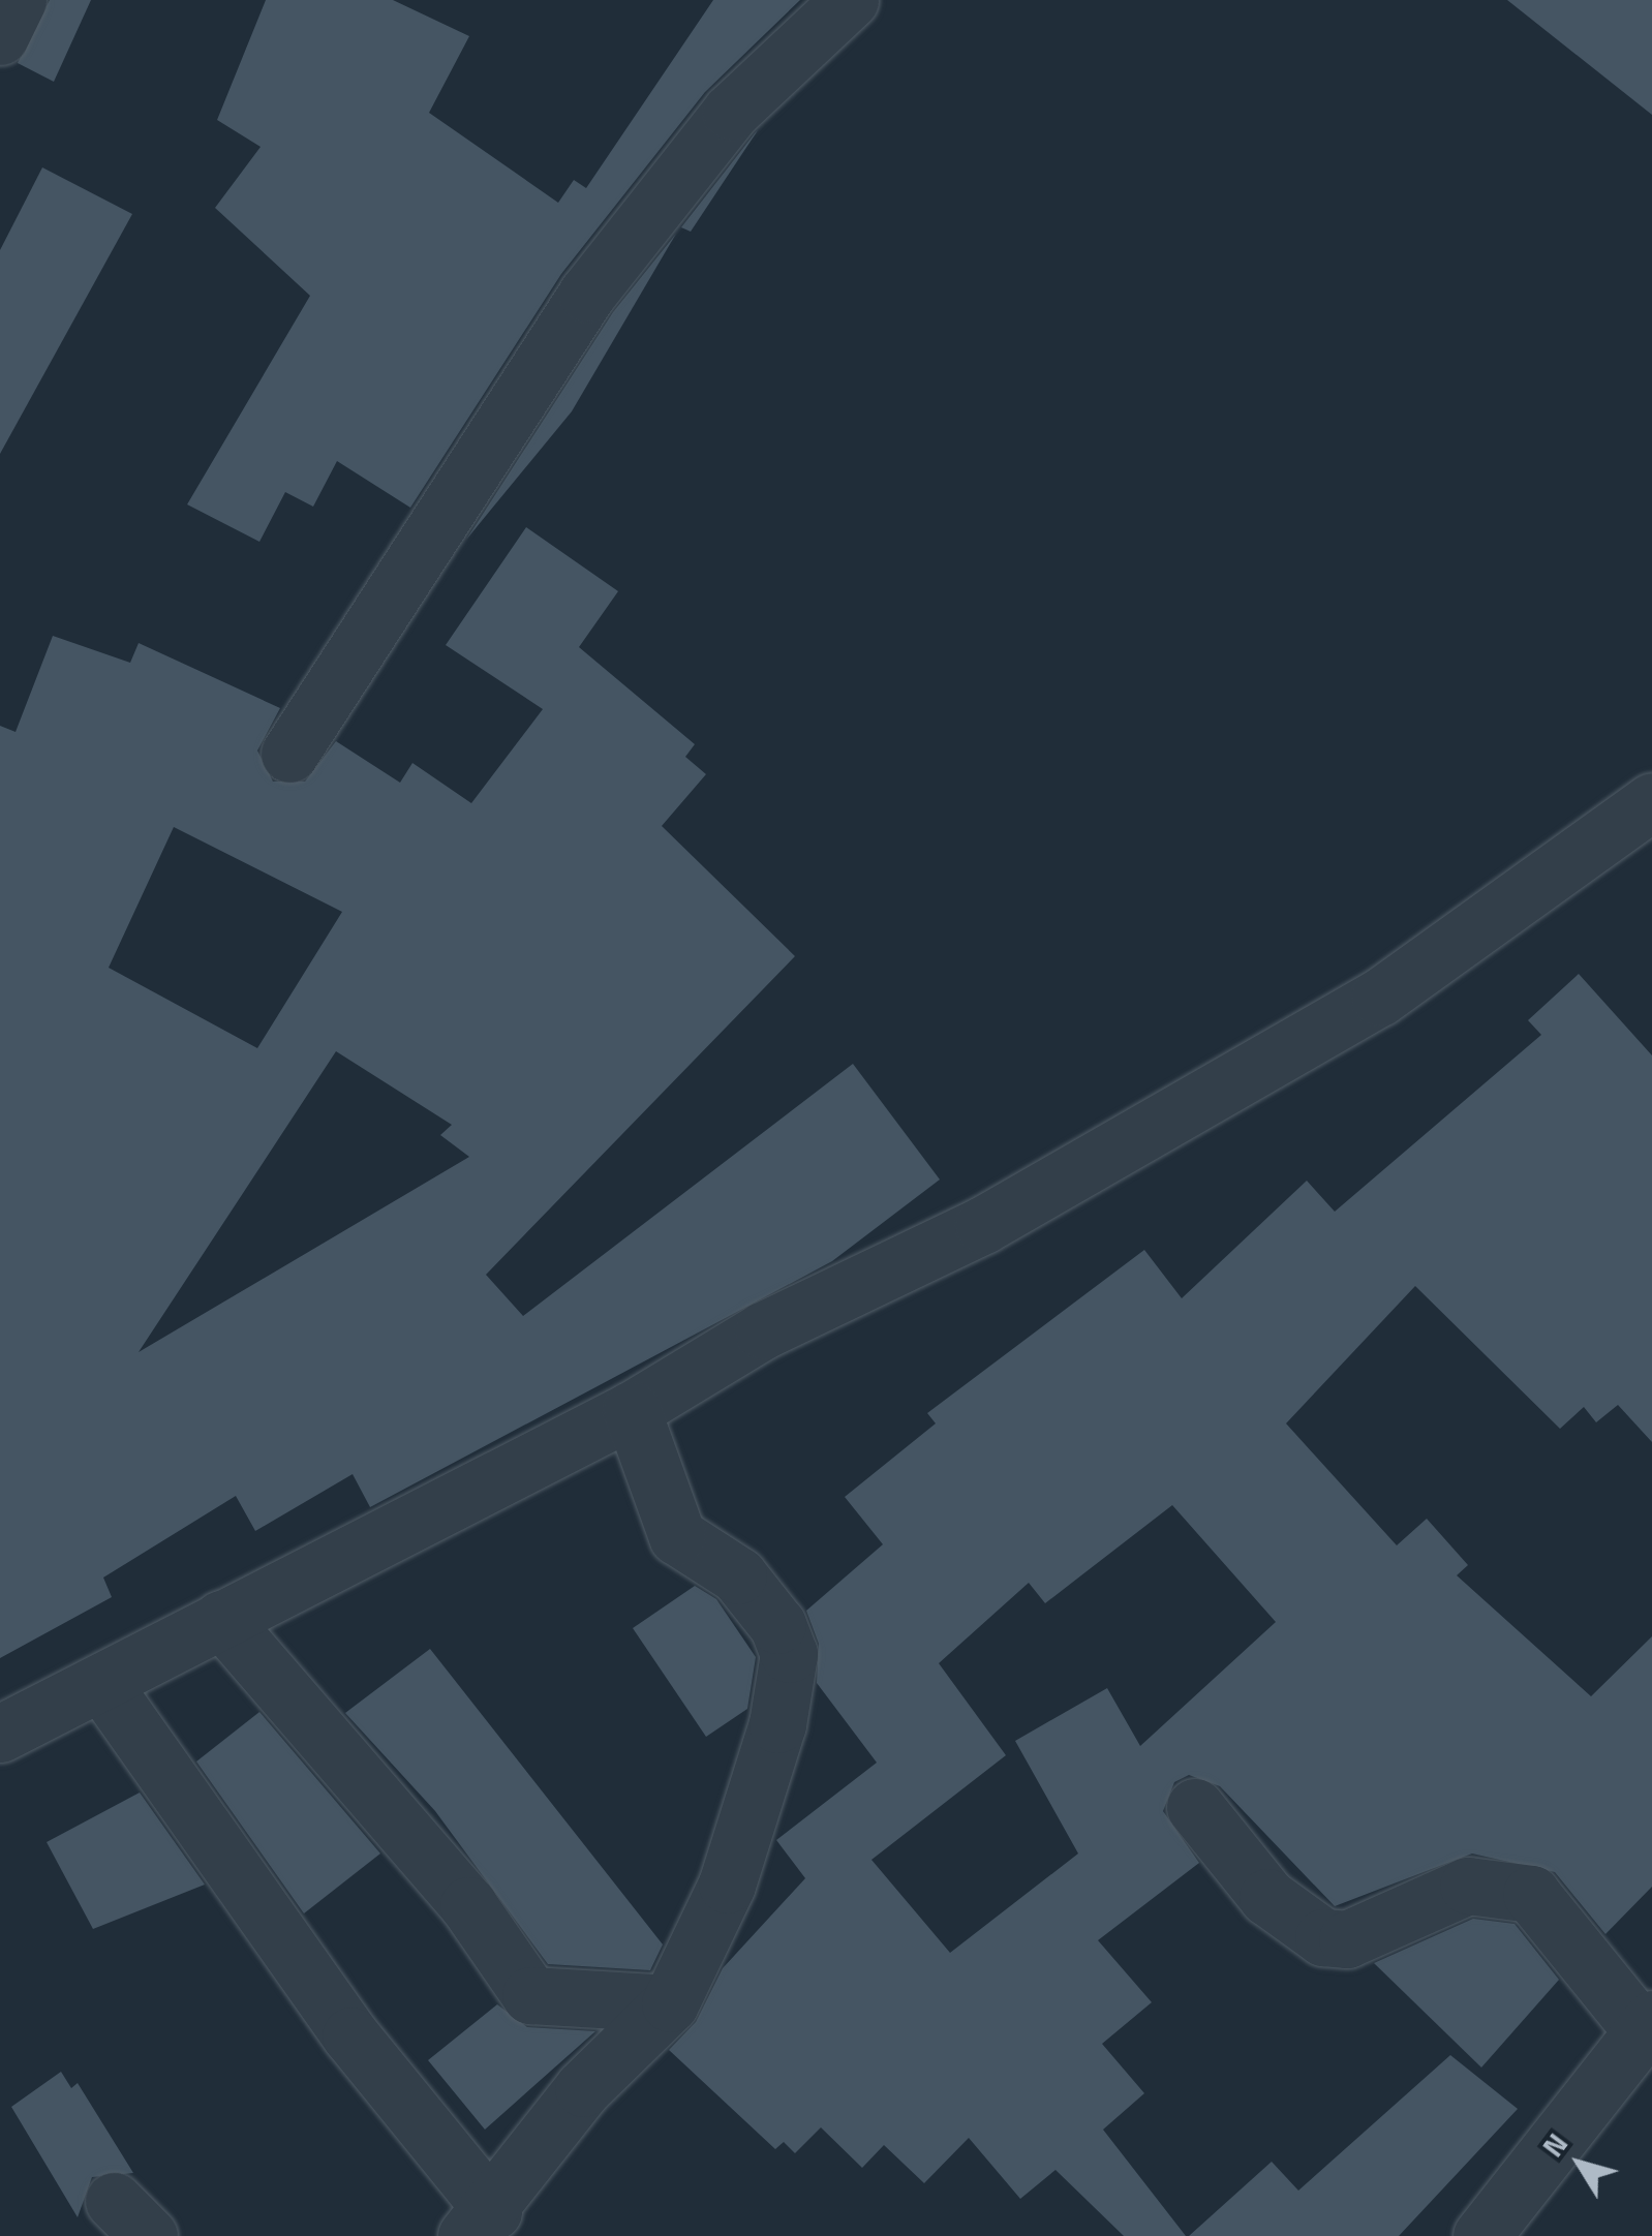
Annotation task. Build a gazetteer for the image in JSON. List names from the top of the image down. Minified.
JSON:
{"north":"top left"}
